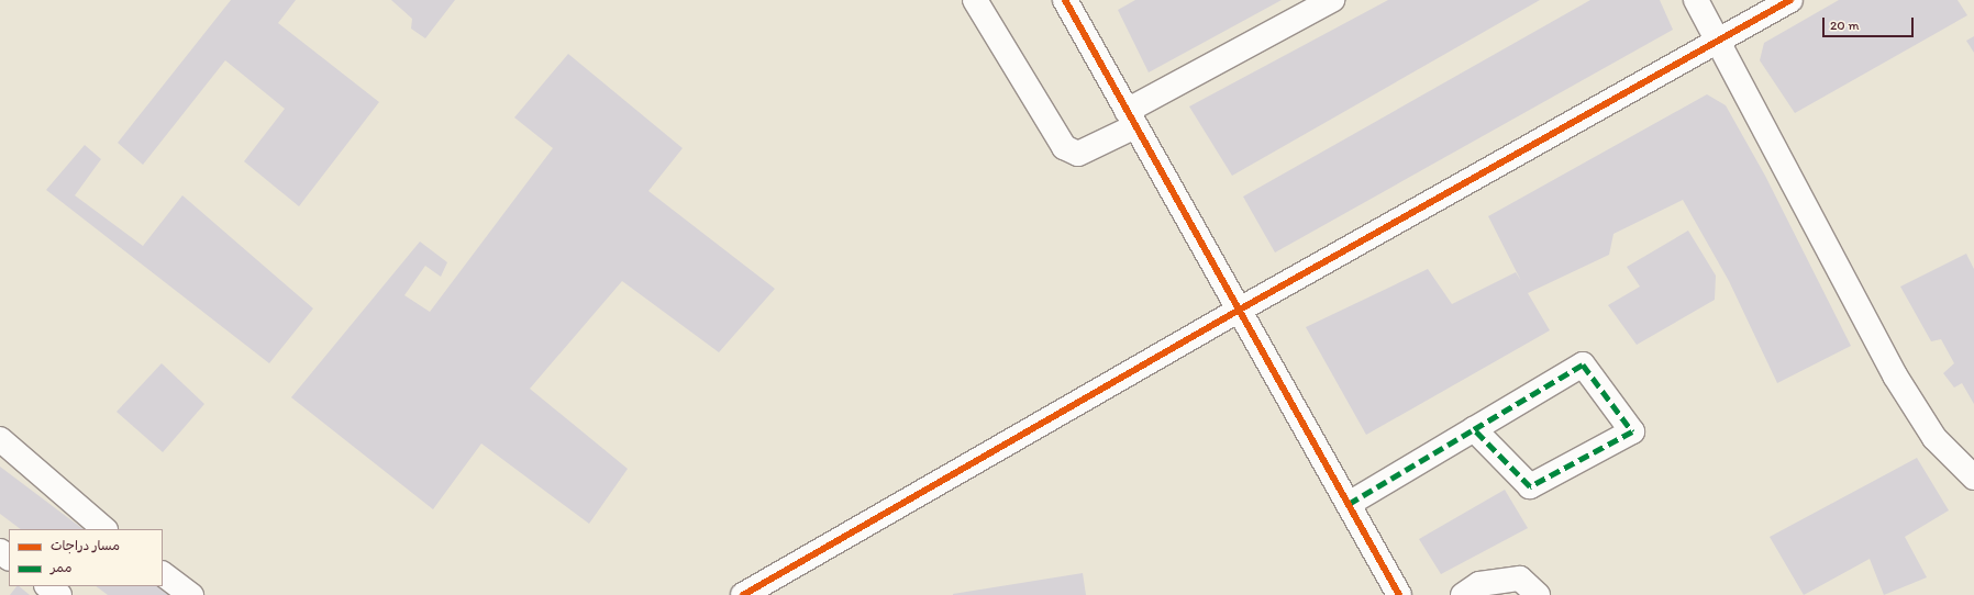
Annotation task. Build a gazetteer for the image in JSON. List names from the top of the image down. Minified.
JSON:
{"legend":["مسار دراجات","ممر"],"scale_bar":"20 m"}
